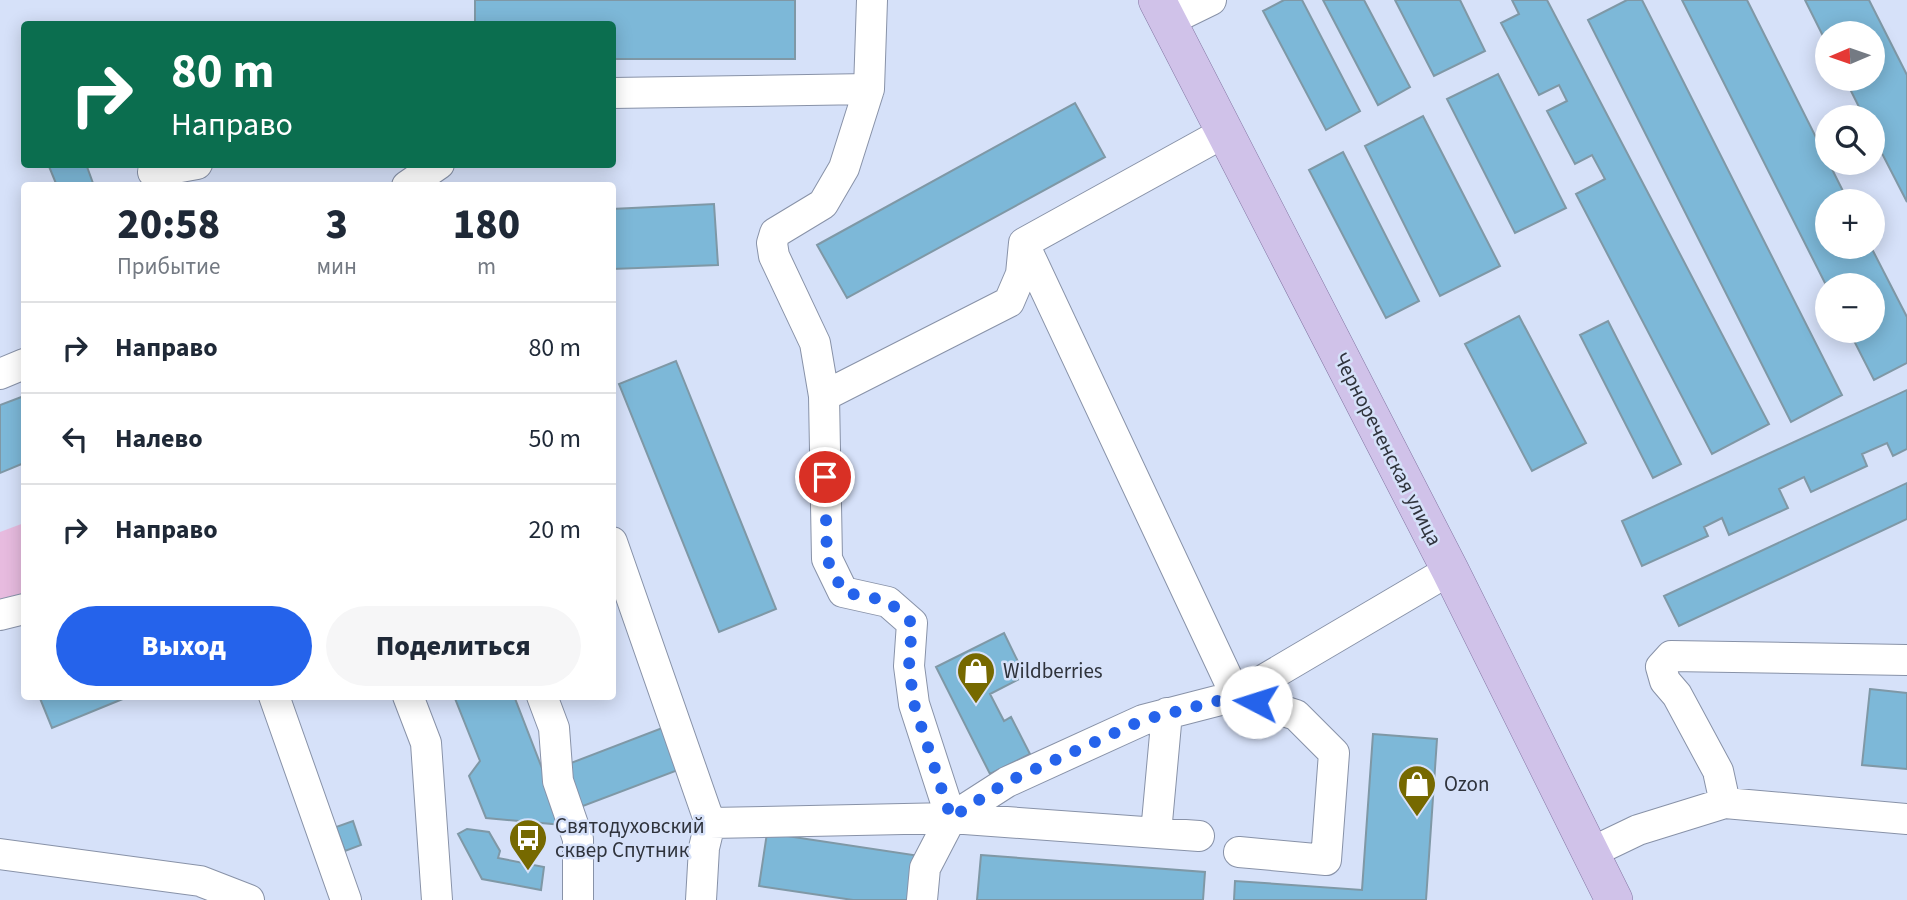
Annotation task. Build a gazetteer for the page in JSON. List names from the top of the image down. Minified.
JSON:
{"streets":{"main road":["Чернореченская улица"]},"places":{"shop":["Wildberries","Ozon"],"bus stop":["Святодуховский сквер Спутник"]},"north":"left","page":{"map_buttons":["+","−"],"turn":["80 m","Направо"],"eta":["20:58","Прибытие","3","мин","180","m"],"list":[{"name":"Направо","value":"80 m"},{"name":"Налево","value":"50 m"},{"name":"Направо","value":"20 m"}],"buttons":["Выход","Поделиться"]}}
